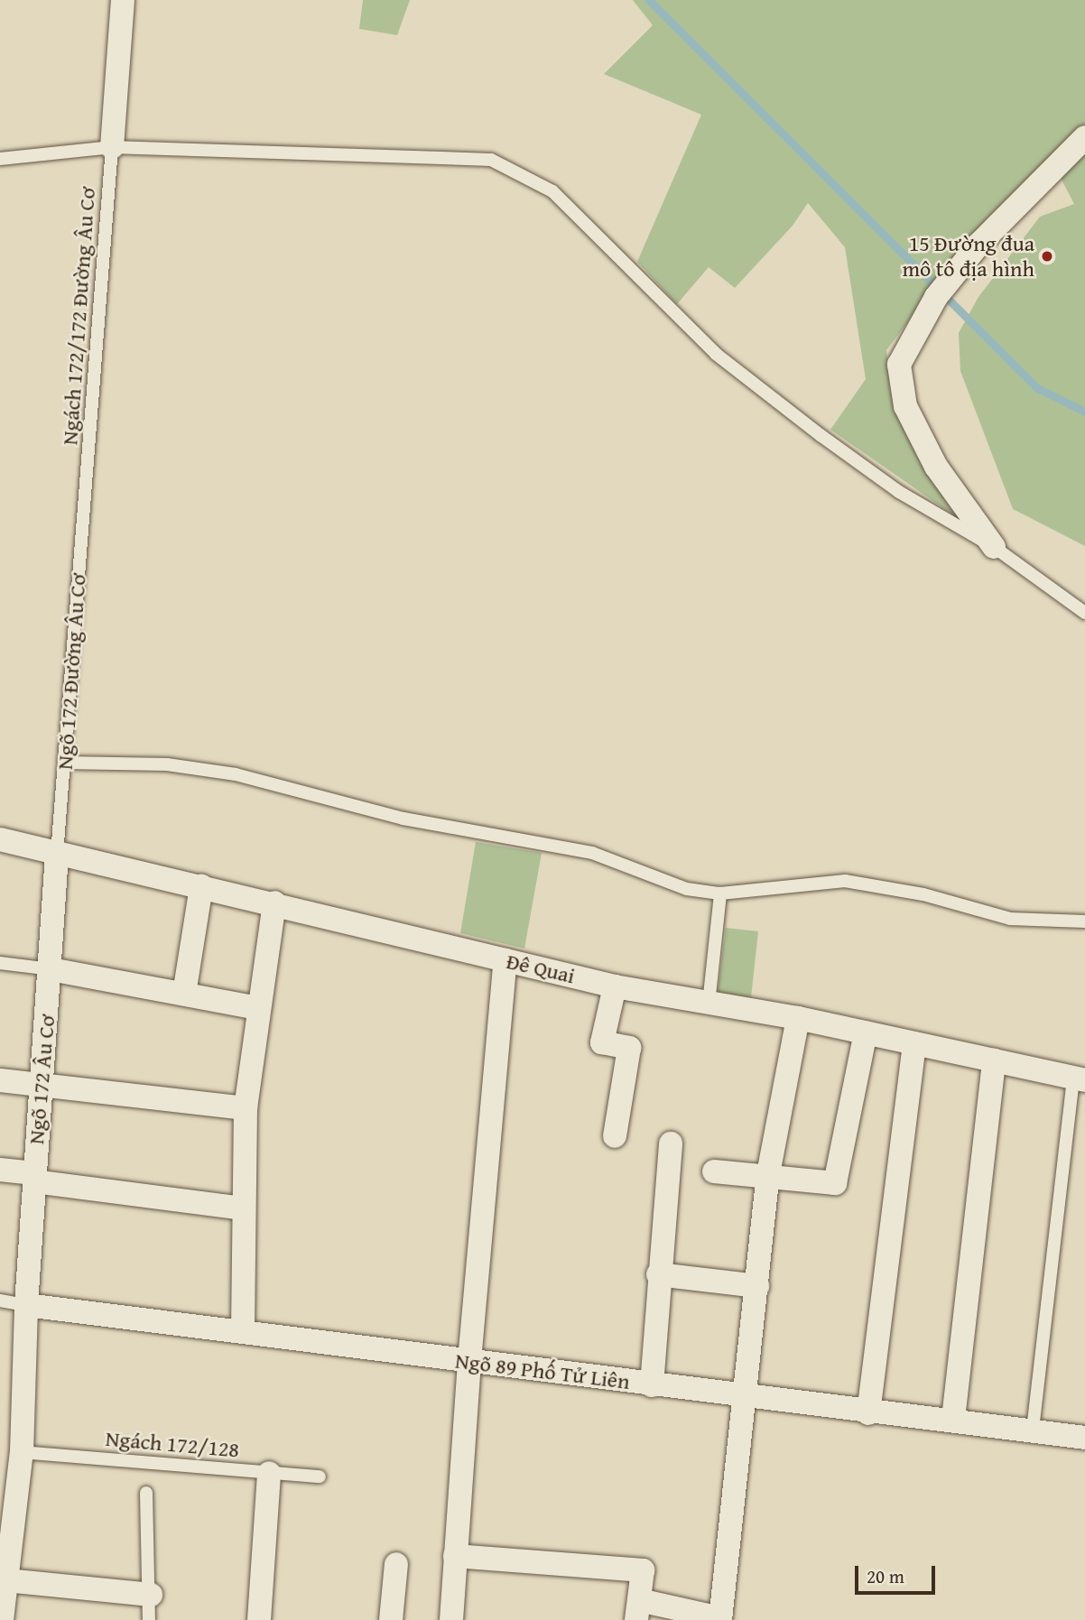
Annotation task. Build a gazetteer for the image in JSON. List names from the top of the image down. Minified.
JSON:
{"streets":{"street":["Đê Quai","Ngõ 172 Âu Cơ","Ngõ 89 Phố Tử Liên"],"lane":["Ngách 172/172 Đường Âu Cơ","Ngõ 172 Đường Âu Cơ","Ngách 172/128"]},"crossings":[["Ngách 172/172 Đường Âu Cơ","Ngõ 172 Đường Âu Cơ"],["Ngõ 172 Đường Âu Cơ","Đê Quai"],["Ngõ 172 Đường Âu Cơ","Ngõ 172 Âu Cơ"],["Đê Quai","Ngõ 172 Âu Cơ"],["Ngõ 172 Âu Cơ","Ngõ 89 Phố Tử Liên"]],"places":["15 Đường đua mô tô địa hình"],"scale_bar":"20 m"}
